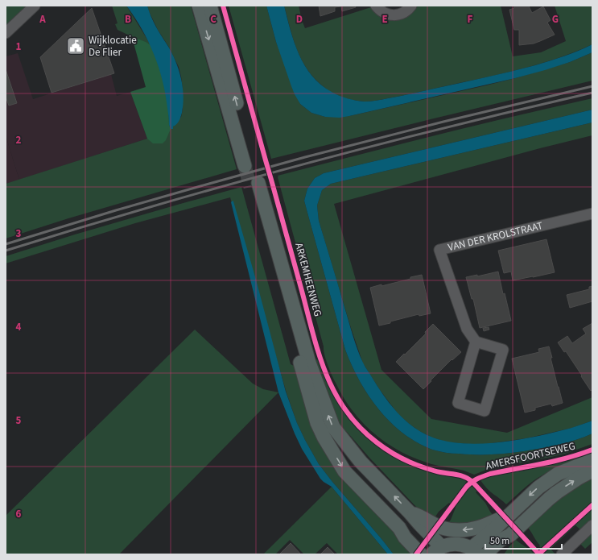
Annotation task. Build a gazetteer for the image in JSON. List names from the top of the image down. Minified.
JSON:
{"streets":{"main road":["ARKEMHEENWEG","AMERSFOORTSEWEG"],"street":["VAN DER KROLSTRAAT"]},"places":{"public building":["Wijklocatie De Flier"]},"scale_bar":"50 m","grid":{"columns":["A","B","C","D","E","F","G"],"rows":["1","2","3","4","5","6"]}}
